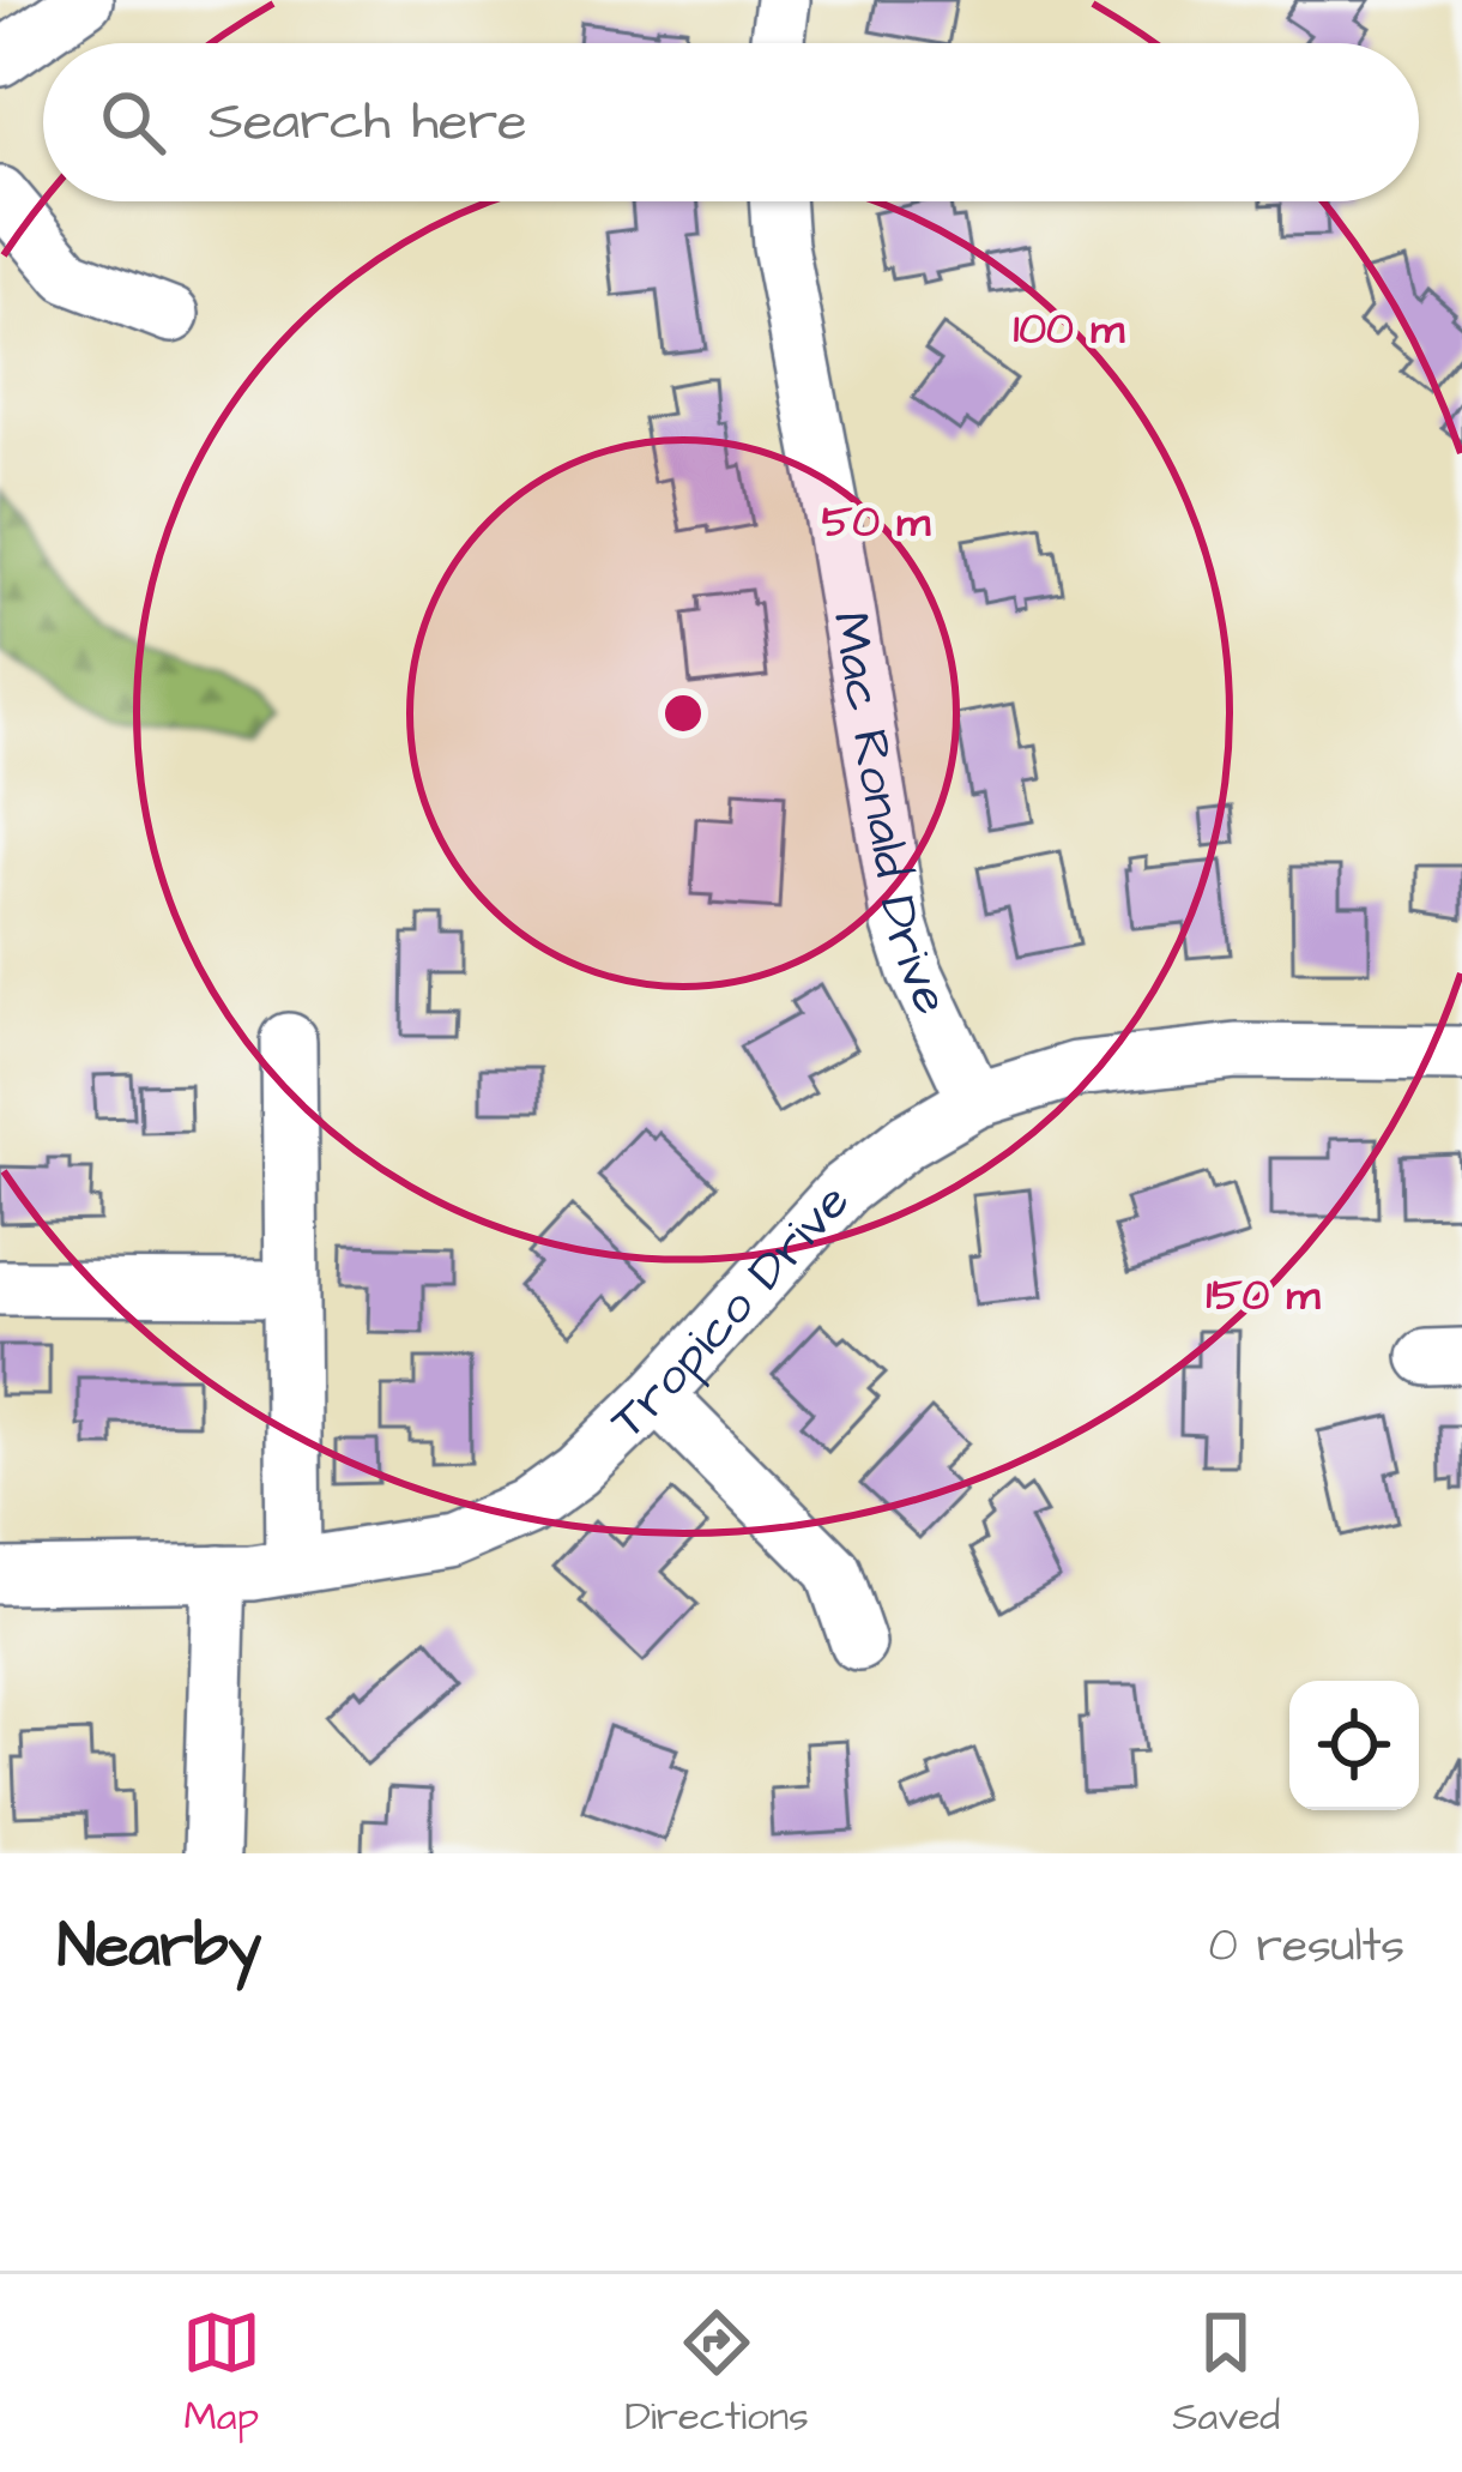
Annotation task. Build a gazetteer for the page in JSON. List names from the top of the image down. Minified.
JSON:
{"streets":{"street":["Mac Ronald Drive","Tropico Drive"]},"crossings":[["Mac Ronald Drive","Tropico Drive"]],"page":{"search":"Search here","heading":["Nearby","0 results"],"nav":["Map","Directions","Saved"]},"rings":["100 m","50 m","150 m"]}
